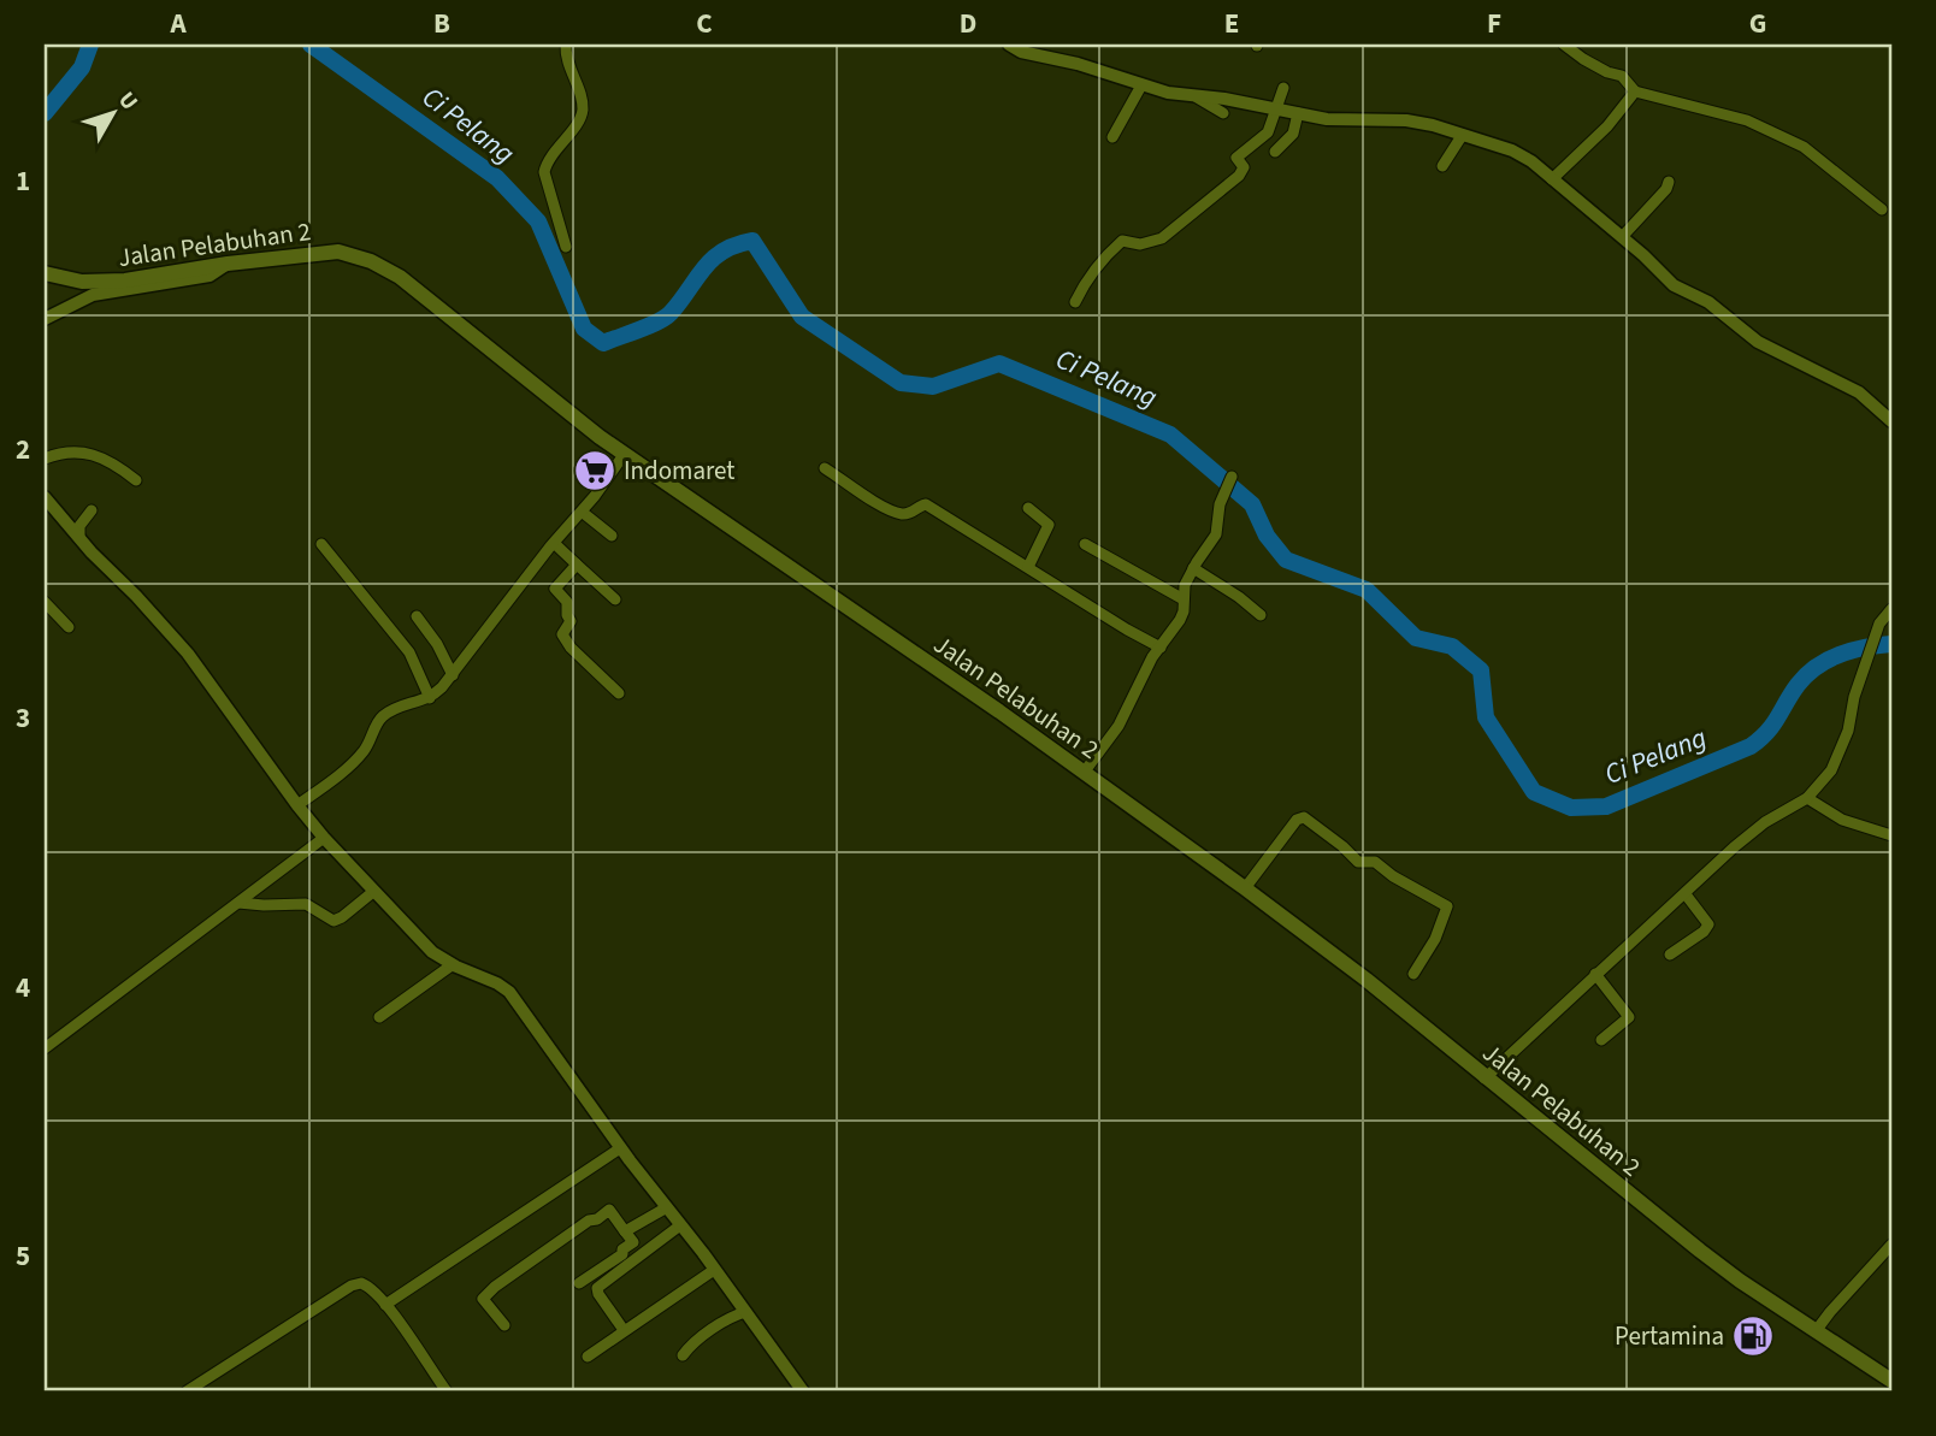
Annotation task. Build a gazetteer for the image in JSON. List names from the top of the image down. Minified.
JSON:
{"streets":{"main road":["Jalan Pelabuhan 2"]},"water":["Ci Pelang"],"places":{"supermarket":["Indomaret"],"fuel station":["Pertamina"]},"north":"top right","grid":{"columns":["A","B","C","D","E","F","G"],"rows":["1","2","3","4","5"]}}
